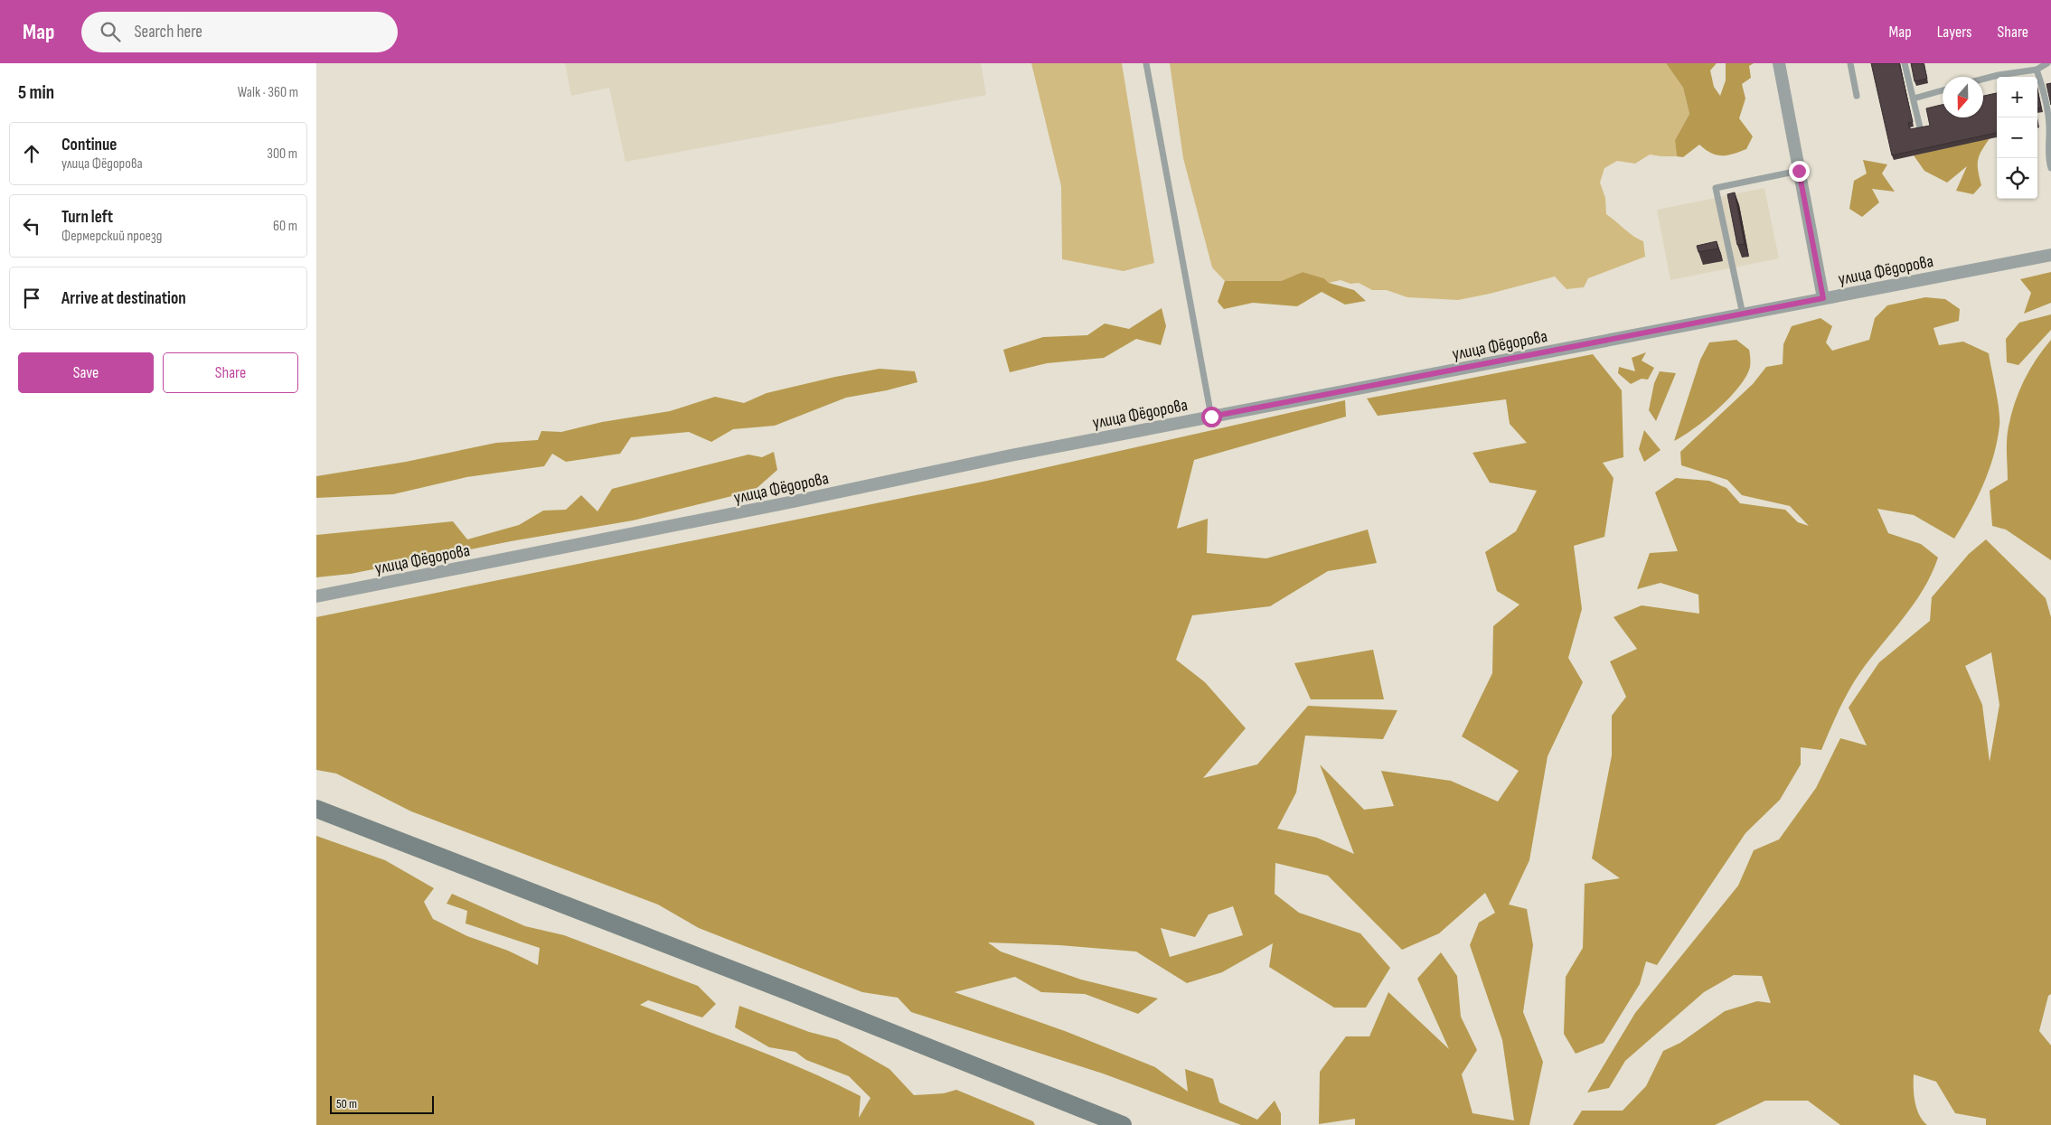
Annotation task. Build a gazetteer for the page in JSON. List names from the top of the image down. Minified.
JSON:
{"streets":{"street":["улица Фёдорова"]},"scale_bar":"50 m","north":"bottom","page":{"header":"Map","search":"Search here","nav":["Map","Layers","Share"],"heading":["5 min","Walk · 360 m"],"map_buttons":["+","−"],"list":[["Continue","улица Фёдорова","300 m"],["Turn left","Фермерский проезд","60 m"],"Arrive at destination"],"buttons":["Save","Share"],"scale":"50 m"}}
